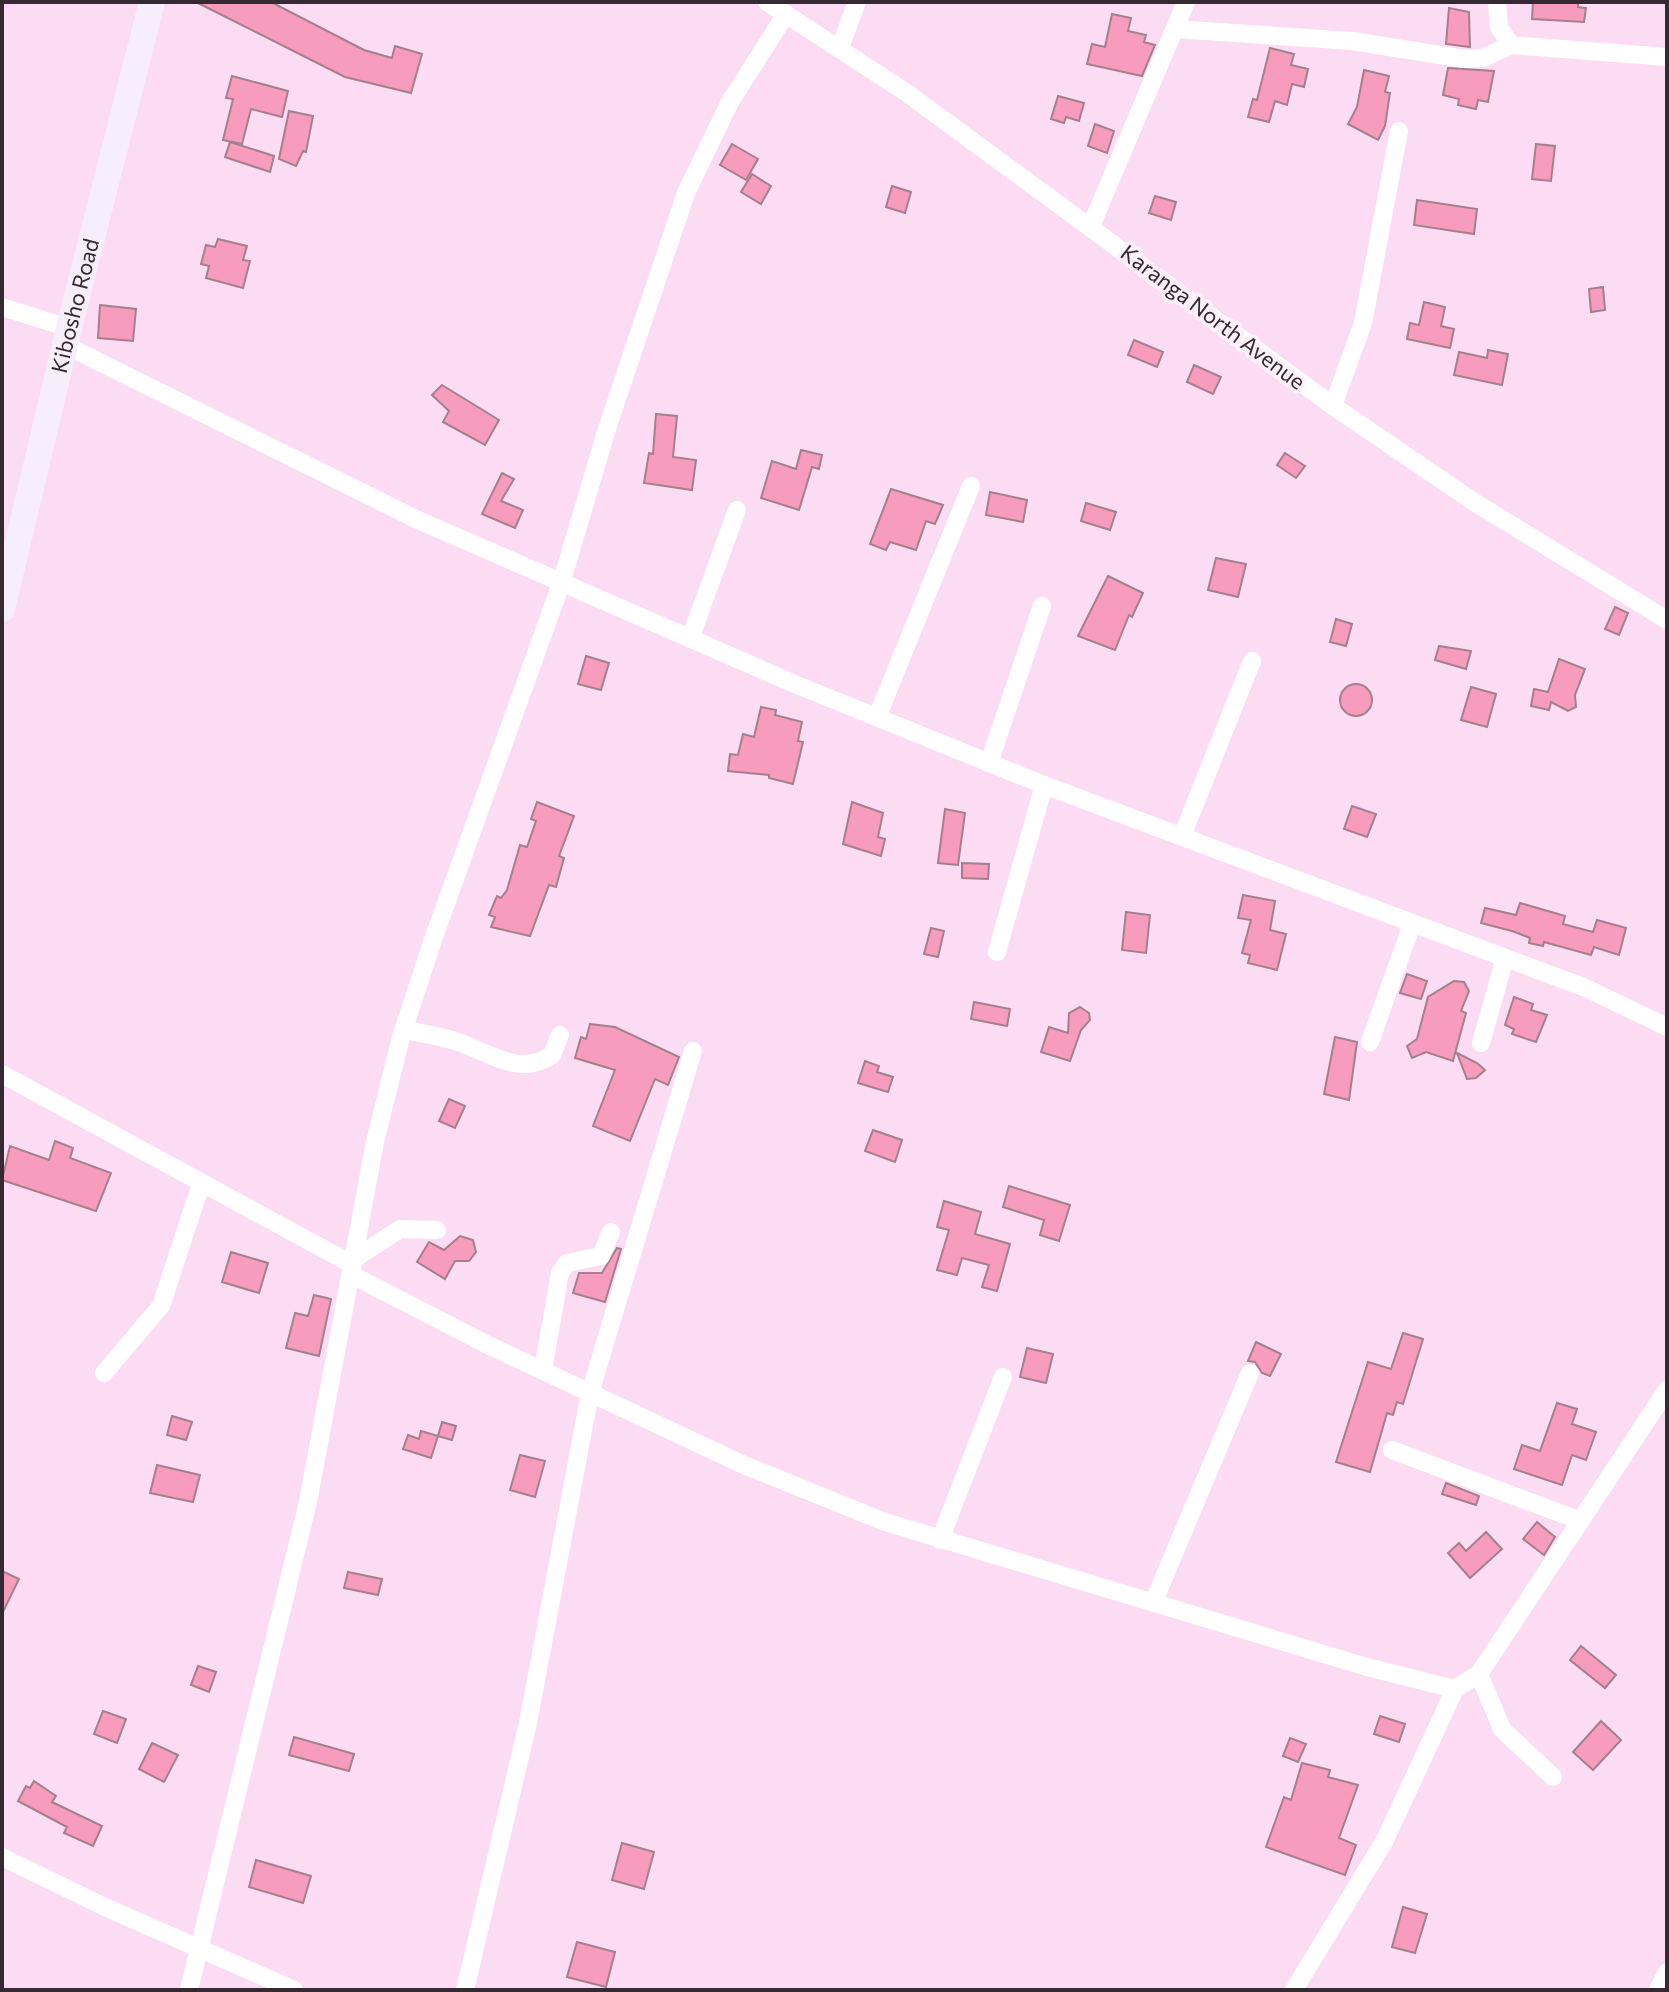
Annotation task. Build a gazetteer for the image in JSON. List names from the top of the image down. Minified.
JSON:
{"streets":{"street":["Kibosho Road","Karanga North Avenue"]}}
